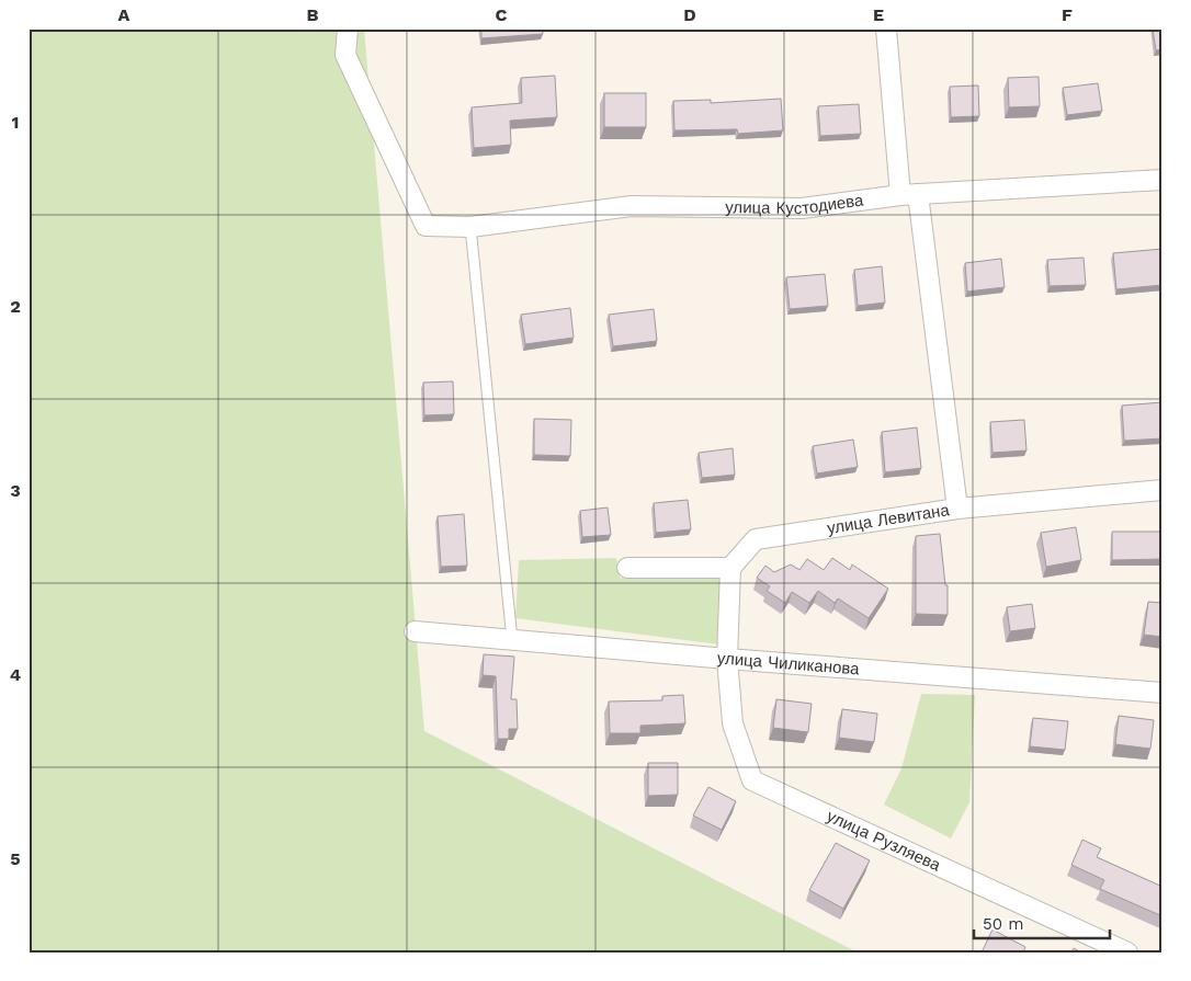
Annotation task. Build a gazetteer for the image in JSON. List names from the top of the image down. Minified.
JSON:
{"streets":{"street":["улица Кустодиева","улица Левитана","улица Чиликанова","улица Рузляева"]},"crossings":[["улица Левитана","улица Рузляева"],["улица Чиликанова","улица Рузляева"]],"scale_bar":"50 m","grid":{"columns":["A","B","C","D","E","F"],"rows":["1","2","3","4","5"]}}
